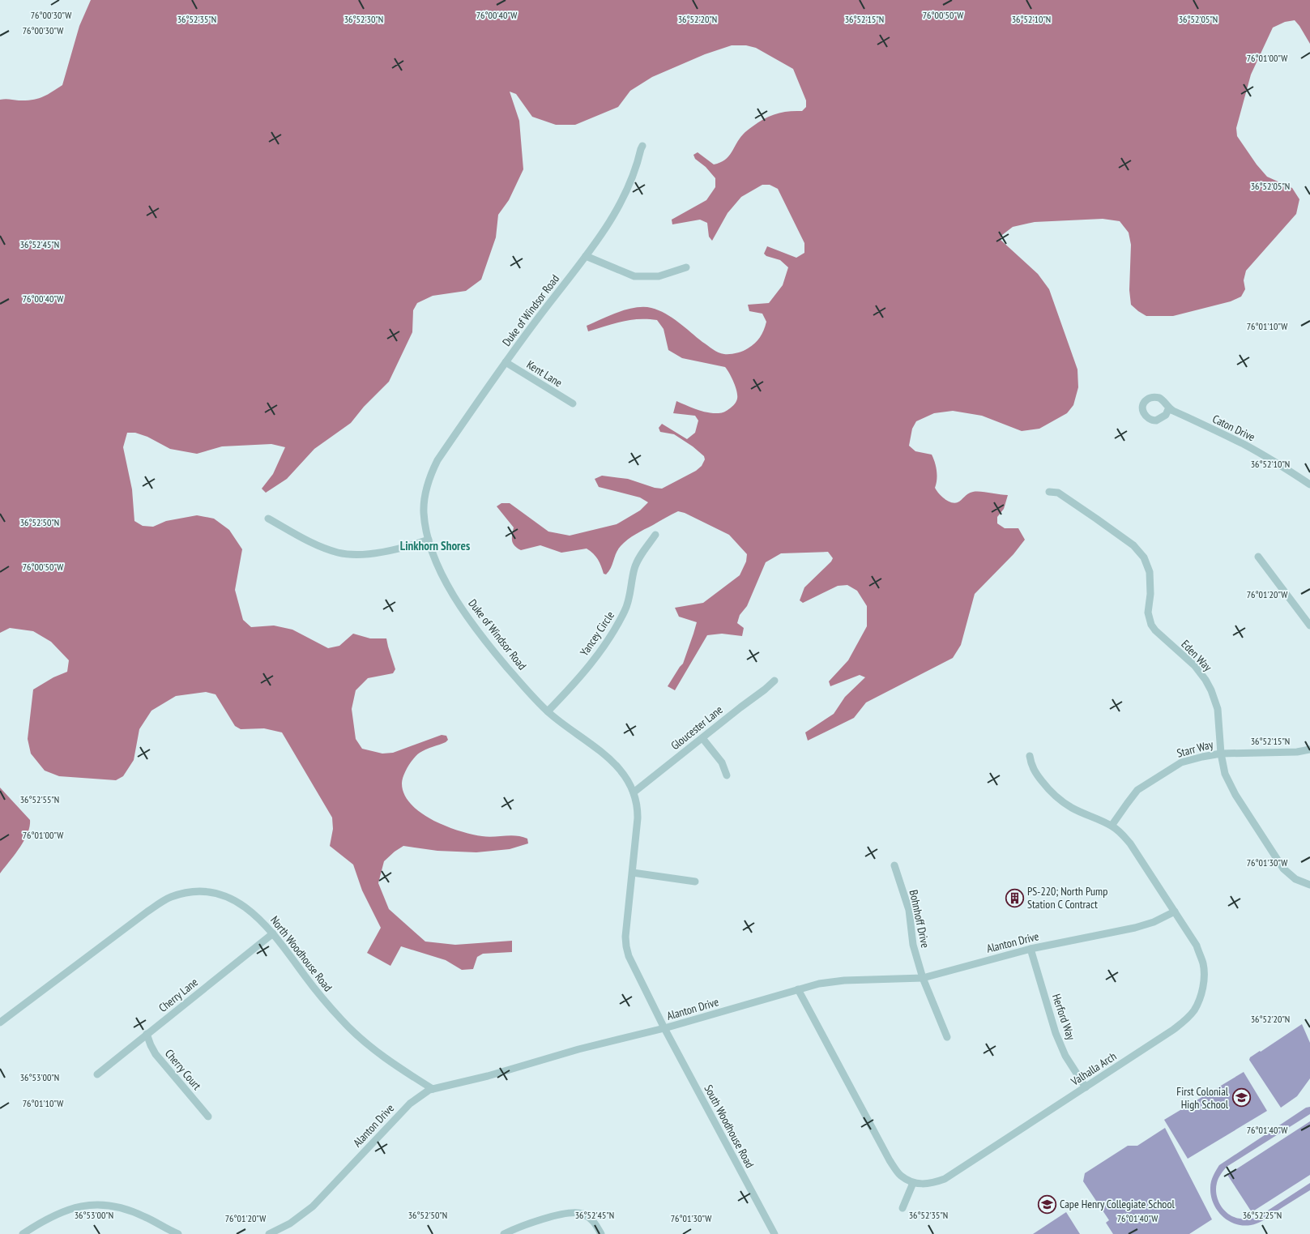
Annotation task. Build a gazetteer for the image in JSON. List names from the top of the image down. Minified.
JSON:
{"streets":{"street":["Duke of Windsor Road","Kent Lane","Caton Drive","Yancey Circle","Eden Way","Gloucester Lane","Starr Way","Bohnhoff Drive","Alanton Drive","North Woodhouse Road","Cherry Lane","Herford Way","Valhalla Arch","Cherry Court","South Woodhouse Road"]},"crossings":[["Duke of Windsor Road","Kent Lane"],["Duke of Windsor Road","Yancey Circle"],["Duke of Windsor Road","Gloucester Lane"],["Duke of Windsor Road","Alanton Drive"],["Duke of Windsor Road","South Woodhouse Road"],["Eden Way","Starr Way"],["Starr Way","Valhalla Arch"],["Bohnhoff Drive","Alanton Drive"],["Alanton Drive","North Woodhouse Road"],["Alanton Drive","Herford Way"],["Alanton Drive","Valhalla Arch"],["Alanton Drive","South Woodhouse Road"],["North Woodhouse Road","Cherry Lane"],["Cherry Lane","Cherry Court"],["Herford Way","Valhalla Arch"]],"districts":["Linkhorn Shores"],"places":{"building":["PS-220; North Pump Station C Contract"],"school or university":["First Colonial High School","Cape Henry Collegiate School"]},"coordinates":["76°00'30\"W","76°00'40\"W","76°00'50\"W","36°52'35\"N","36°52'30\"N","36°52'20\"N","36°52'15\"N","36°52'10\"N","36°52'05\"N","76°01'00\"W","36°52'45\"N","76°01'10\"W","36°52'50\"N","76°01'20\"W","36°52'55\"N","76°01'30\"W","36°53'00\"N","76°01'40\"W","36°52'25\"N"]}
